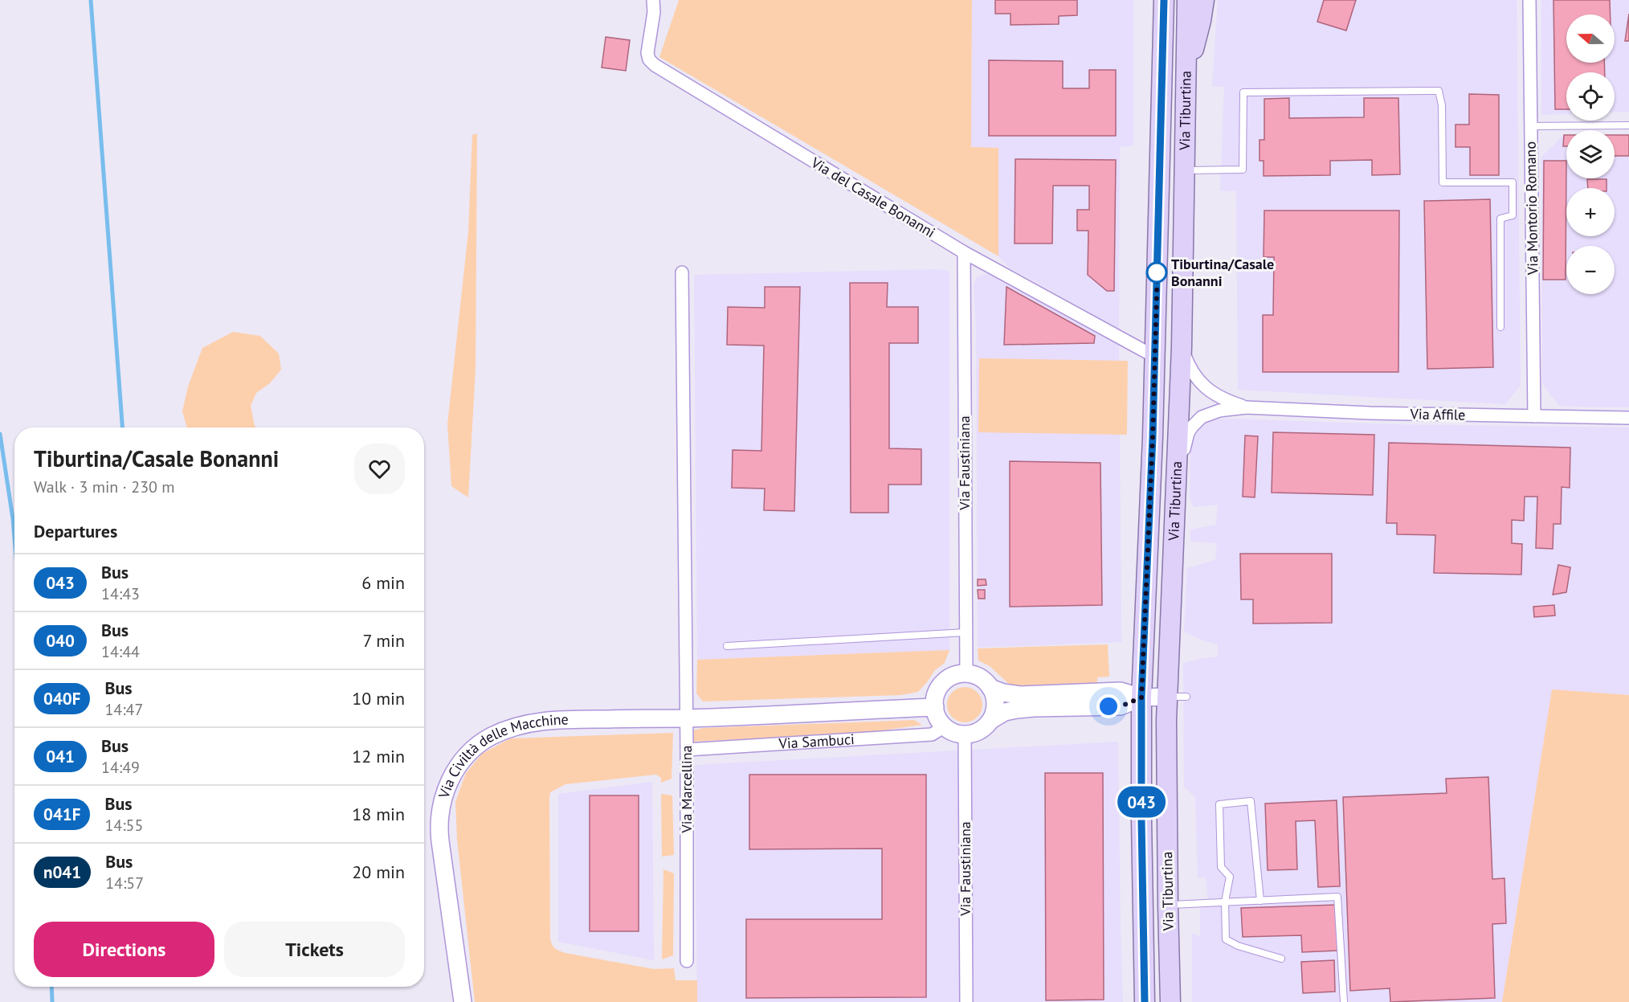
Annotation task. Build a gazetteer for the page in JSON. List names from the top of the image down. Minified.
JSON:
{"streets":{"main road":["Via Tiburtina"],"street":["Via del Casale Bonanni","Via Montorio Romano","Via Affile","Via Faustiniana","Via Sambuci","Via Civiltà delle Macchine","Via Marcellina"]},"crossings":[["Via Tiburtina","Via del Casale Bonanni"],["Via Tiburtina","Via Affile"],["Via del Casale Bonanni","Via Faustiniana"],["Via Montorio Romano","Via Affile"],["Via Faustiniana","Via Sambuci"],["Via Sambuci","Via Civiltà delle Macchine"],["Via Sambuci","Via Marcellina"],["Via Civiltà delle Macchine","Via Marcellina"]],"places":["Tiburtina/Casale Bonanni"],"lines":["bus line 043"],"north":"left","page":{"on_map":"043","map_buttons":["+","−"],"heading":[["Tiburtina/Casale Bonanni","Walk · 3 min · 230 m"],"Departures"],"list":[{"mark":"043","name":"Bus","note":"14:43","value":"6 min"},{"mark":"040","name":"Bus","note":"14:44","value":"7 min"},{"mark":"040F","name":"Bus","note":"14:47","value":"10 min"},{"mark":"041","name":"Bus","note":"14:49","value":"12 min"},{"mark":"041F","name":"Bus","note":"14:55","value":"18 min"},{"mark":"n041","name":"Bus","note":"14:57","value":"20 min"}],"buttons":["Directions","Tickets"]}}
